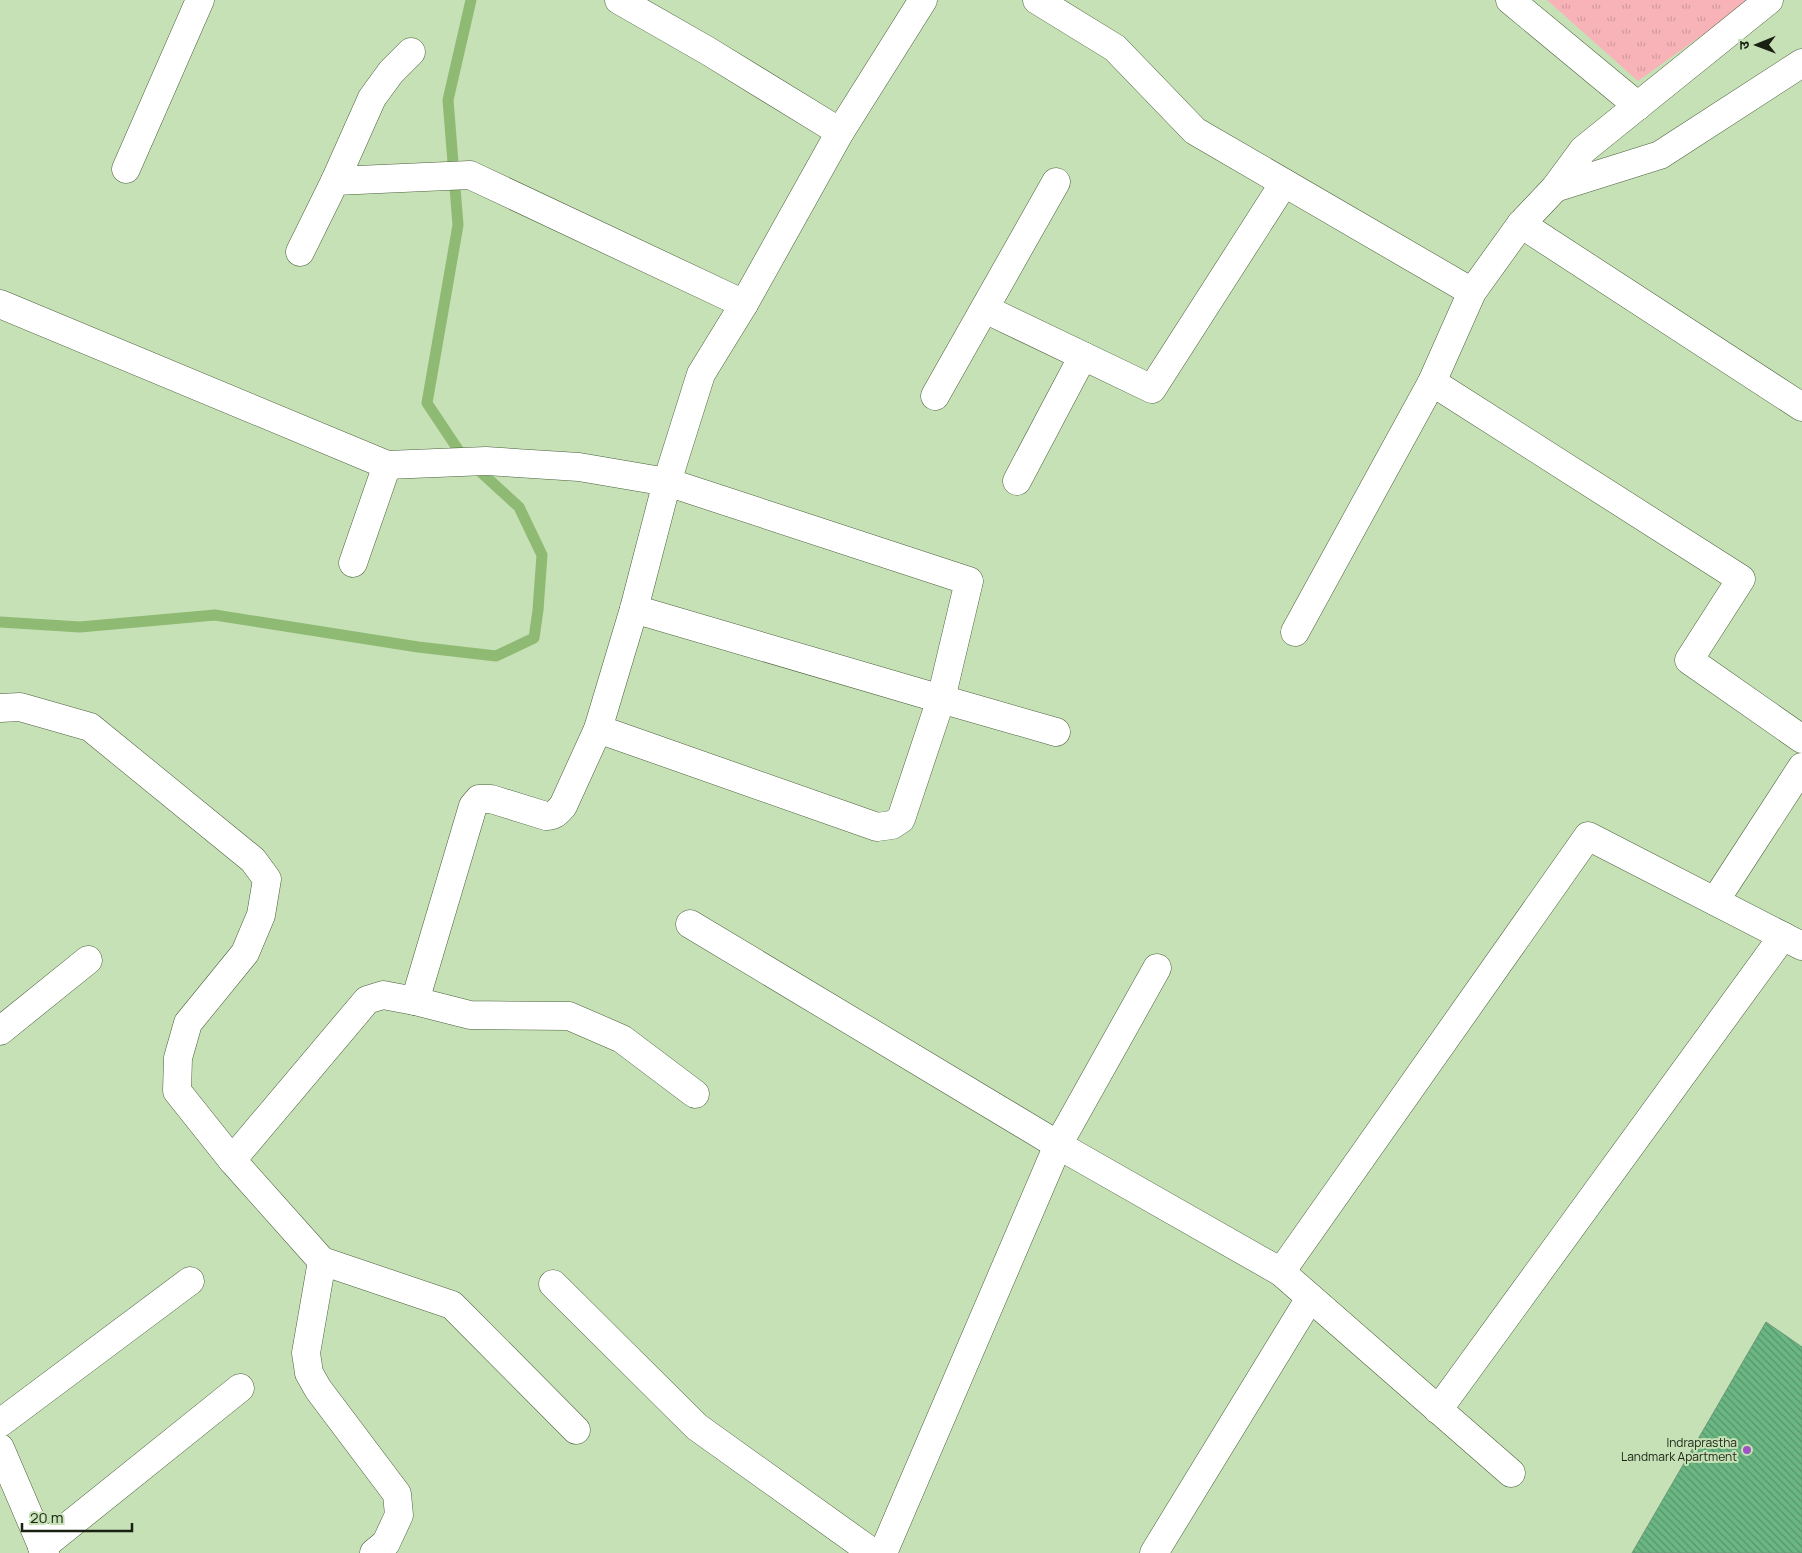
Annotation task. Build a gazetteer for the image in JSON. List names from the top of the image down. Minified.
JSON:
{"places":["Indraprastha Landmark Apartment"],"scale_bar":"20 m","north":"left"}
